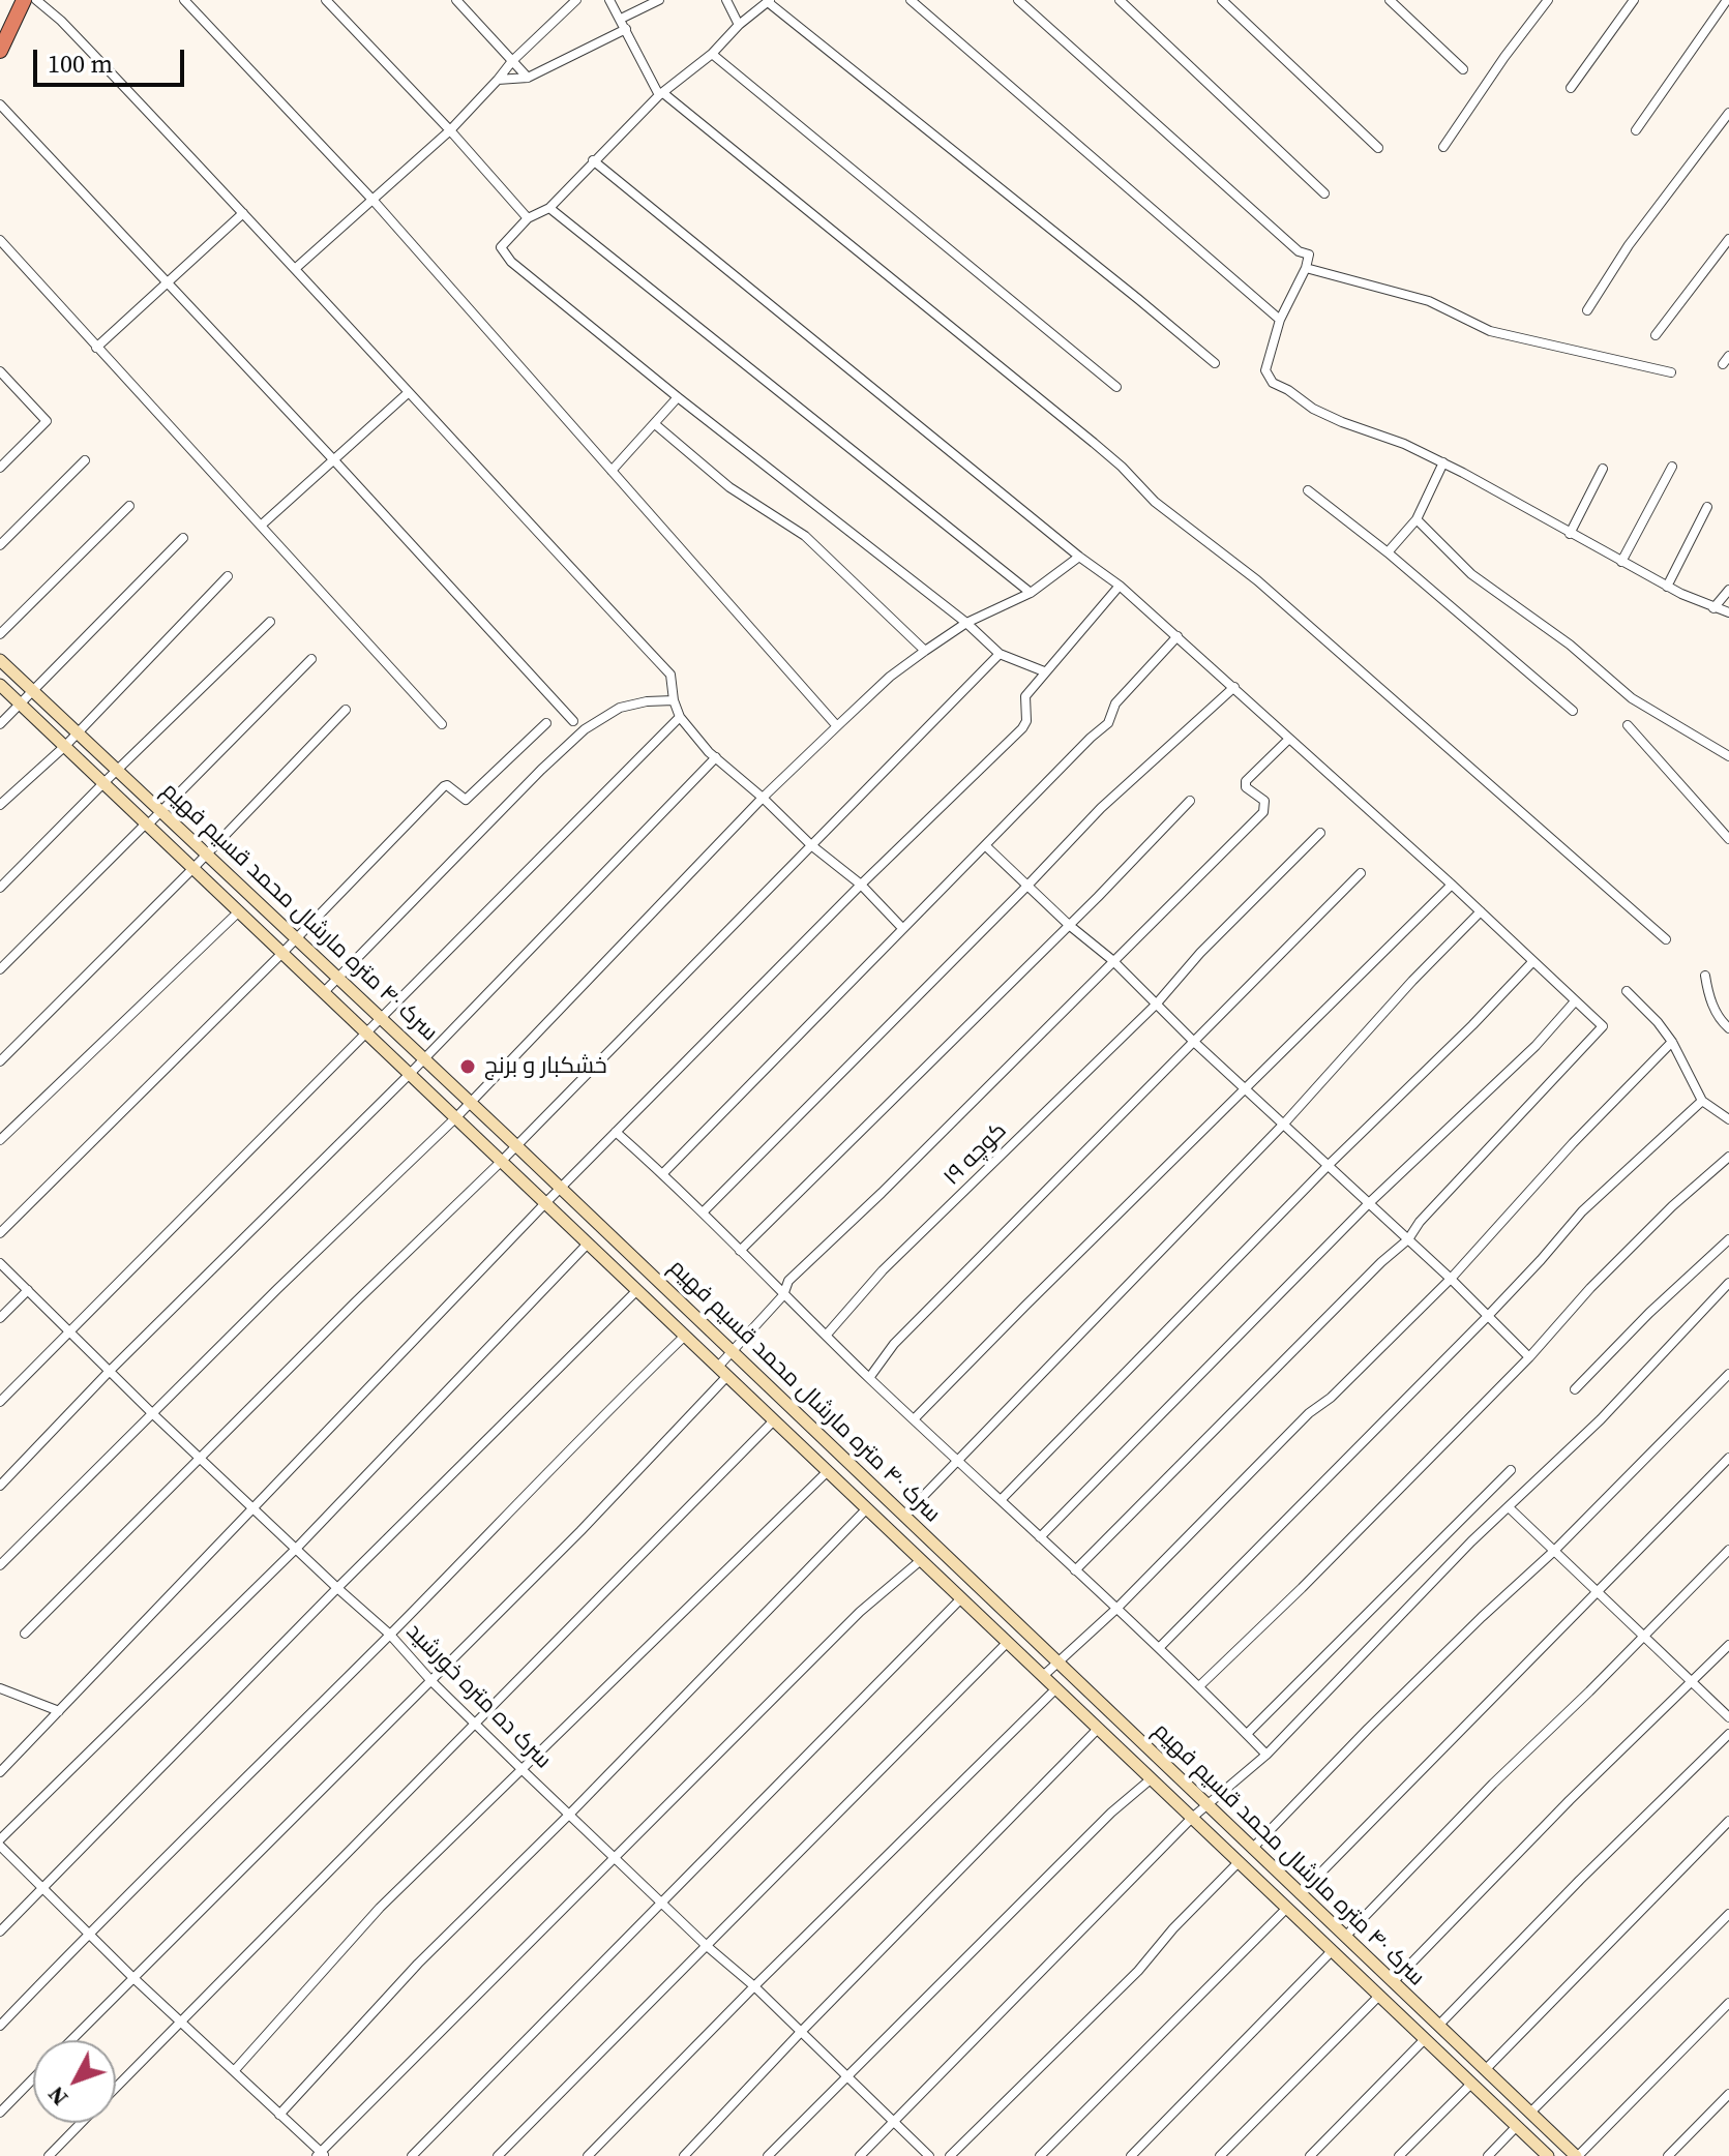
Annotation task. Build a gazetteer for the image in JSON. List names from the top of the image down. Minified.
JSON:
{"streets":{"street":["سرک ۴۰ متره مارشال محمد قسیم فهیم","کوچه ۱۹","سرک ده متره خورشید"]},"places":["خشکبار و برنج"],"scale_bar":"100 m","north":"bottom left"}
